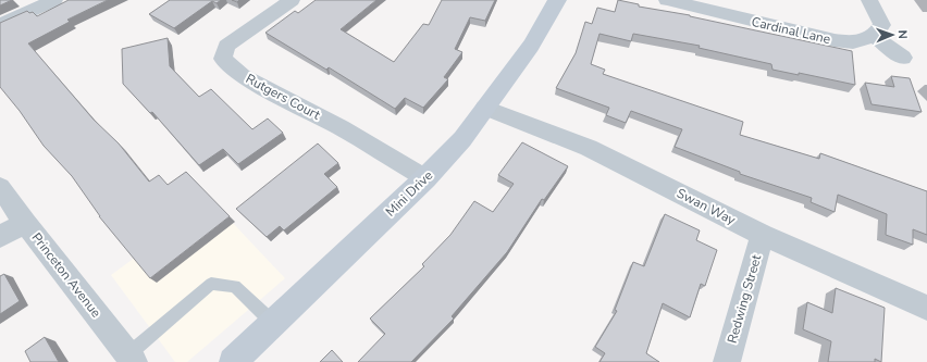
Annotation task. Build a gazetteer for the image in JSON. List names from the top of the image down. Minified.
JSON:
{"streets":{"street":["Cardinal Lane","Rutgers Court","Mini Drive","Swan Way","Princeton Avenue","Redwing Street"]},"crossings":[["Rutgers Court","Mini Drive"],["Mini Drive","Swan Way"],["Swan Way","Redwing Street"]],"north":"right"}
